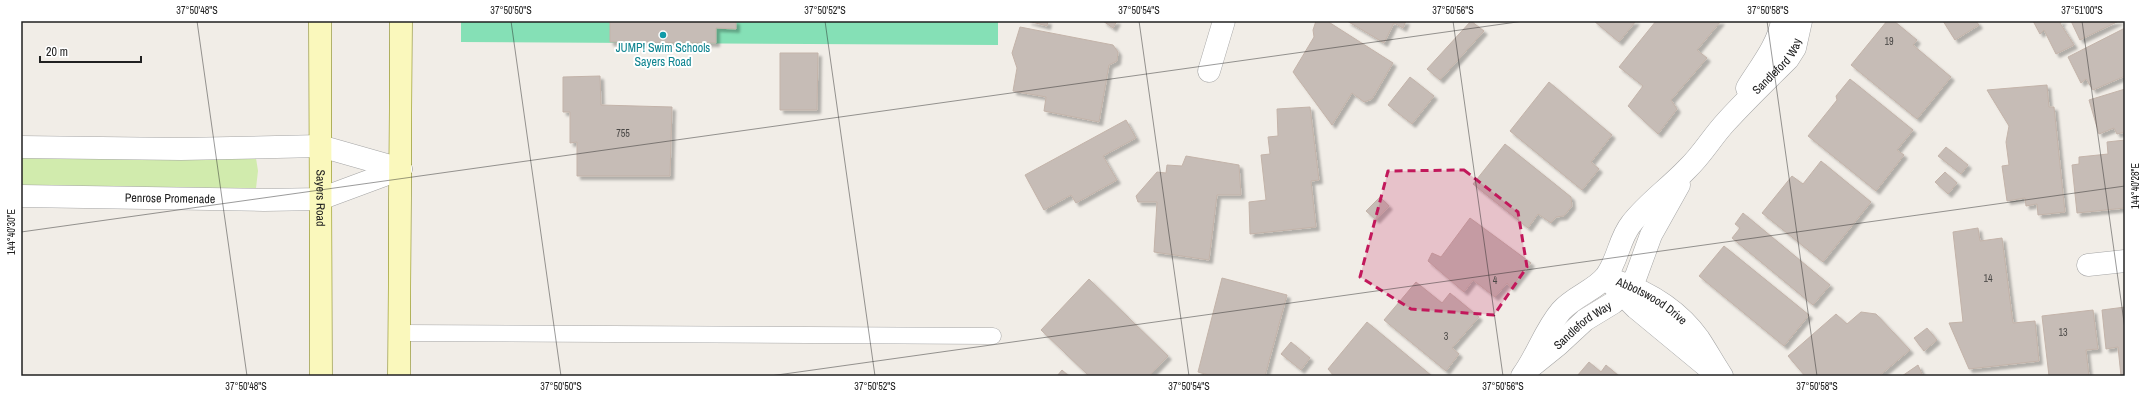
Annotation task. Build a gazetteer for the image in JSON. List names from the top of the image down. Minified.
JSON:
{"streets":{"main road":["Sayers Road"],"street":["Sandleford Way","Penrose Promenade","Abbotswood Drive"]},"crossings":[["Sandleford Way","Abbotswood Drive"],["Penrose Promenade","Sayers Road"]],"places":["JUMP! Swim Schools Sayers Road"],"house_numbers":["19","755","14","4","13","3"],"scale_bar":"20 m","coordinates":["37°50'48\"S","37°50'50\"S","37°50'52\"S","37°50'54\"S","37°50'56\"S","37°50'58\"S","37°51'00\"S","144°40'28\"E","144°40'30\"E"]}
